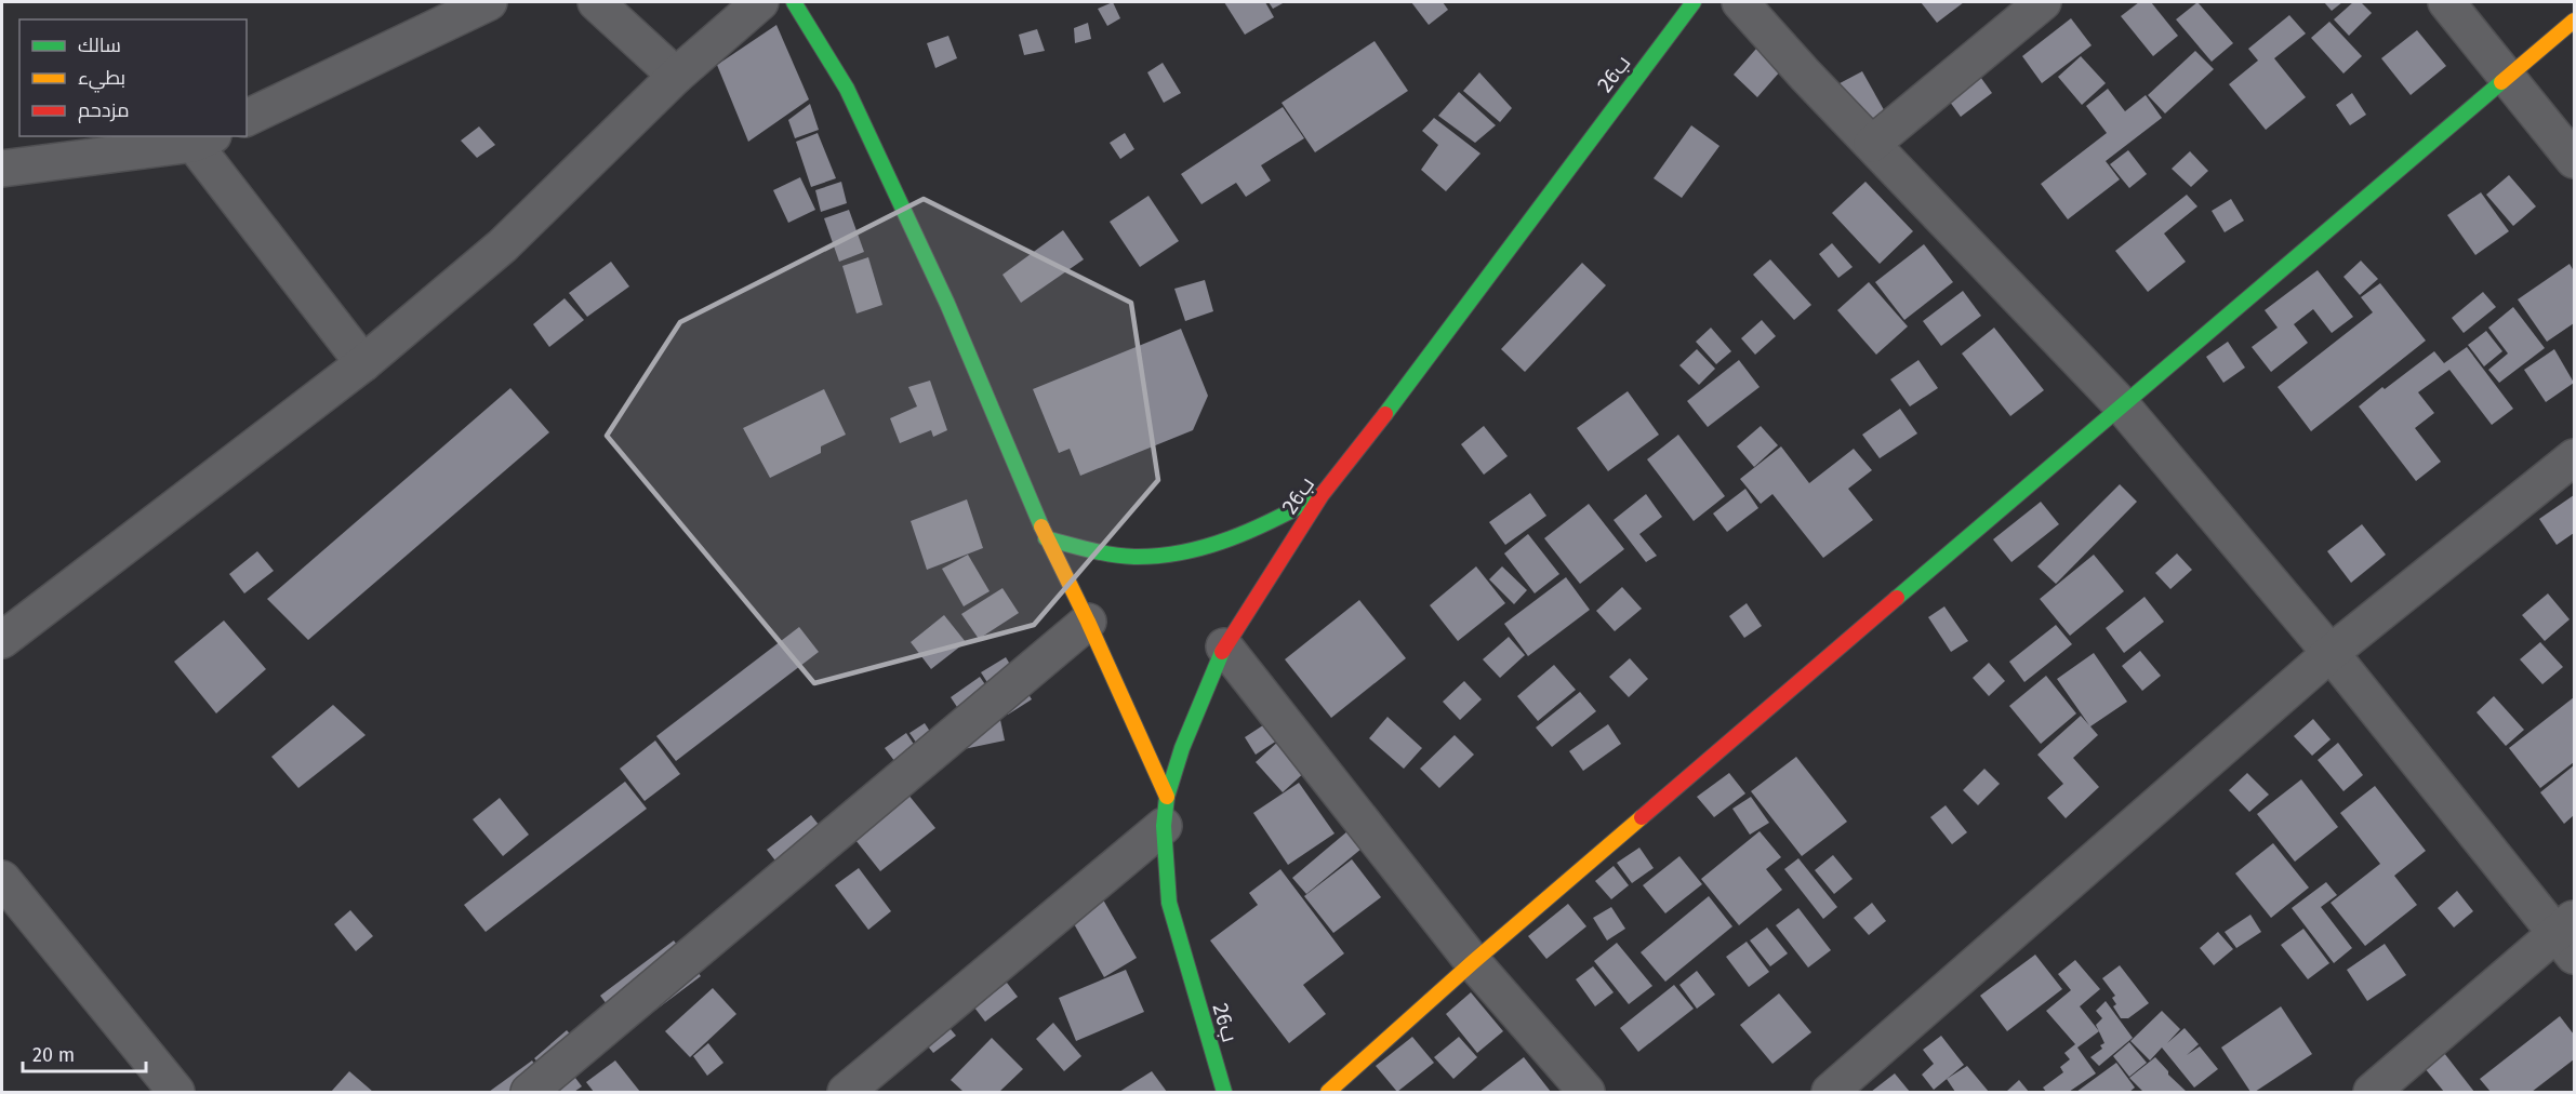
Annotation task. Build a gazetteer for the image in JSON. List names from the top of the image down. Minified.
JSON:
{"streets":{"main road":["26ب"]},"legend":["سالك","بطيء","مزدحم"],"scale_bar":"20 m"}
